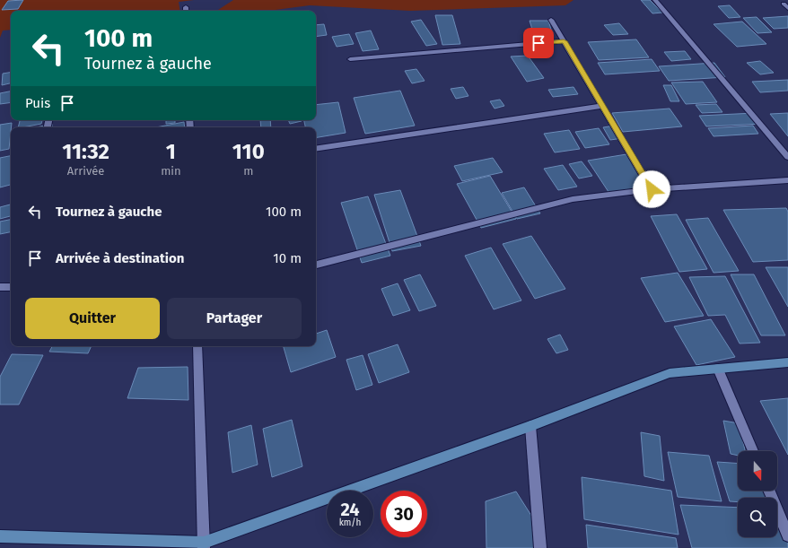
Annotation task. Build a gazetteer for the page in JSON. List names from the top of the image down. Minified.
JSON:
{"north":"bottom","page":{"turn":["100 m","Tournez à gauche"],"then":"Puis","eta":["11:32","Arrivée","1","min","110","m"],"list":[{"name":"Tournez à gauche","value":"100 m"},{"name":"Arrivée à destination","value":"10 m"}],"buttons":["Quitter","Partager"],"speed":"24 km/h","limit":"30"}}
